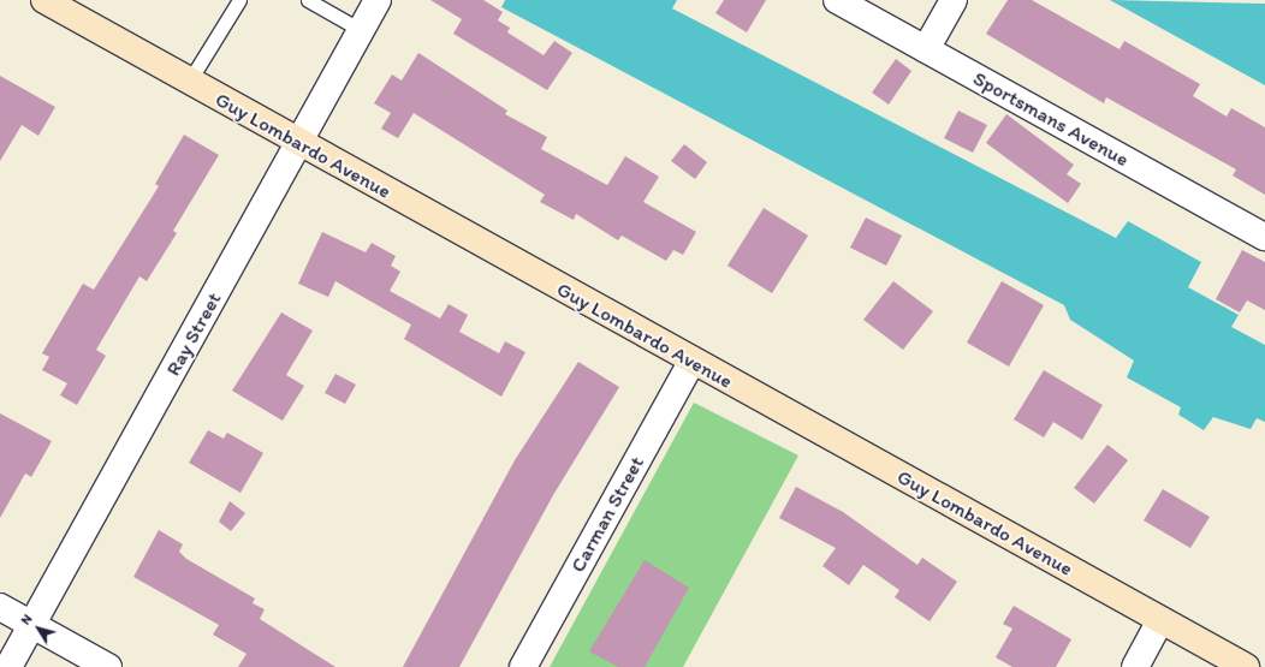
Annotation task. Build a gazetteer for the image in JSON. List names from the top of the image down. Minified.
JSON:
{"streets":{"street":["Sportsmans Avenue","Guy Lombardo Avenue","Ray Street","Carman Street"]},"crossings":[["Guy Lombardo Avenue","Ray Street"],["Guy Lombardo Avenue","Carman Street"]],"north":"top left"}
